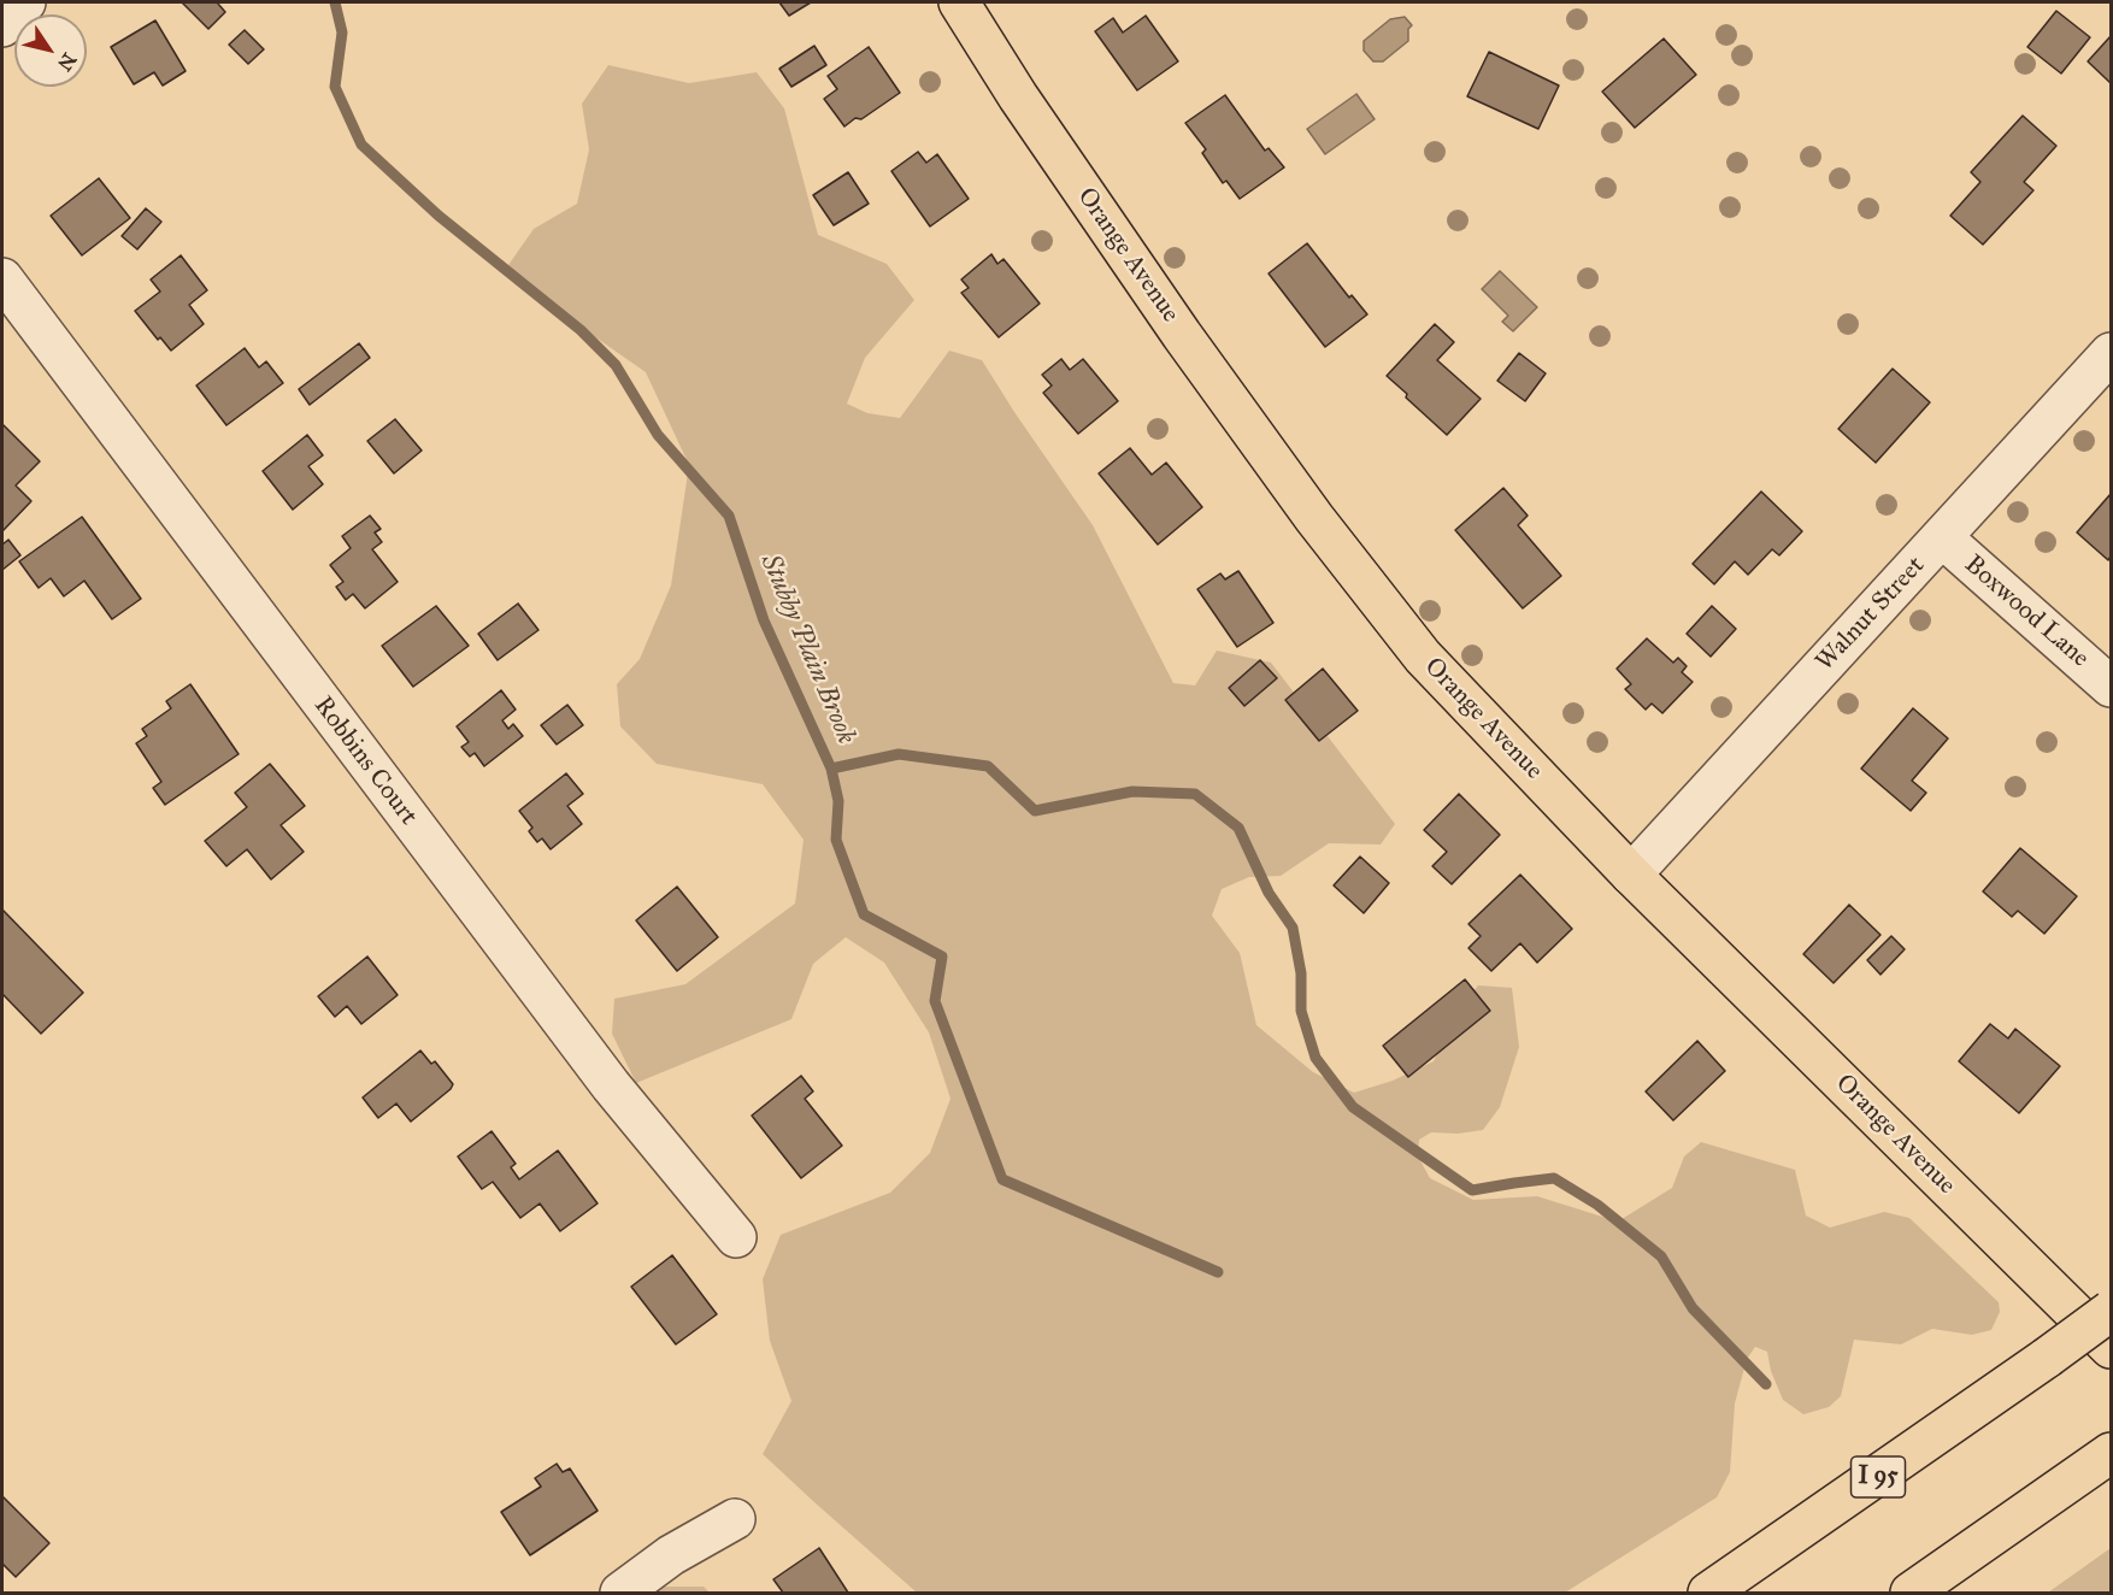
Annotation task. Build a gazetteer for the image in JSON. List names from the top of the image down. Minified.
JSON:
{"streets":{"main road":["Orange Avenue","I 95"],"street":["Boxwood Lane","Walnut Street","Robbins Court"]},"crossings":[["Orange Avenue","Walnut Street"],["Boxwood Lane","Walnut Street"]],"water":["Stubby Plain Brook"],"north":"bottom right"}
